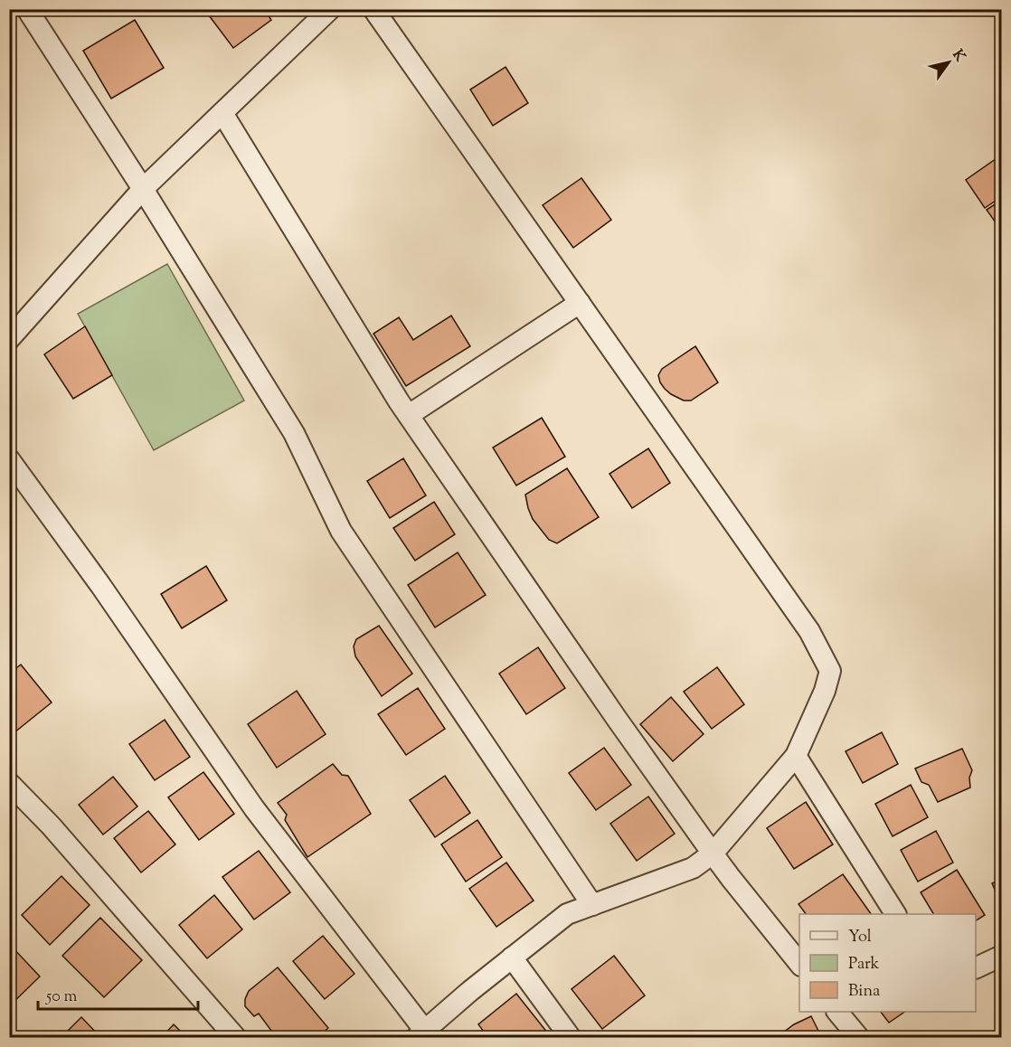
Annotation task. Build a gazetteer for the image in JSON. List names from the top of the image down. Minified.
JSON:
{"legend":["Yol","Park","Bina"],"scale_bar":"50 m","north":"top right"}
